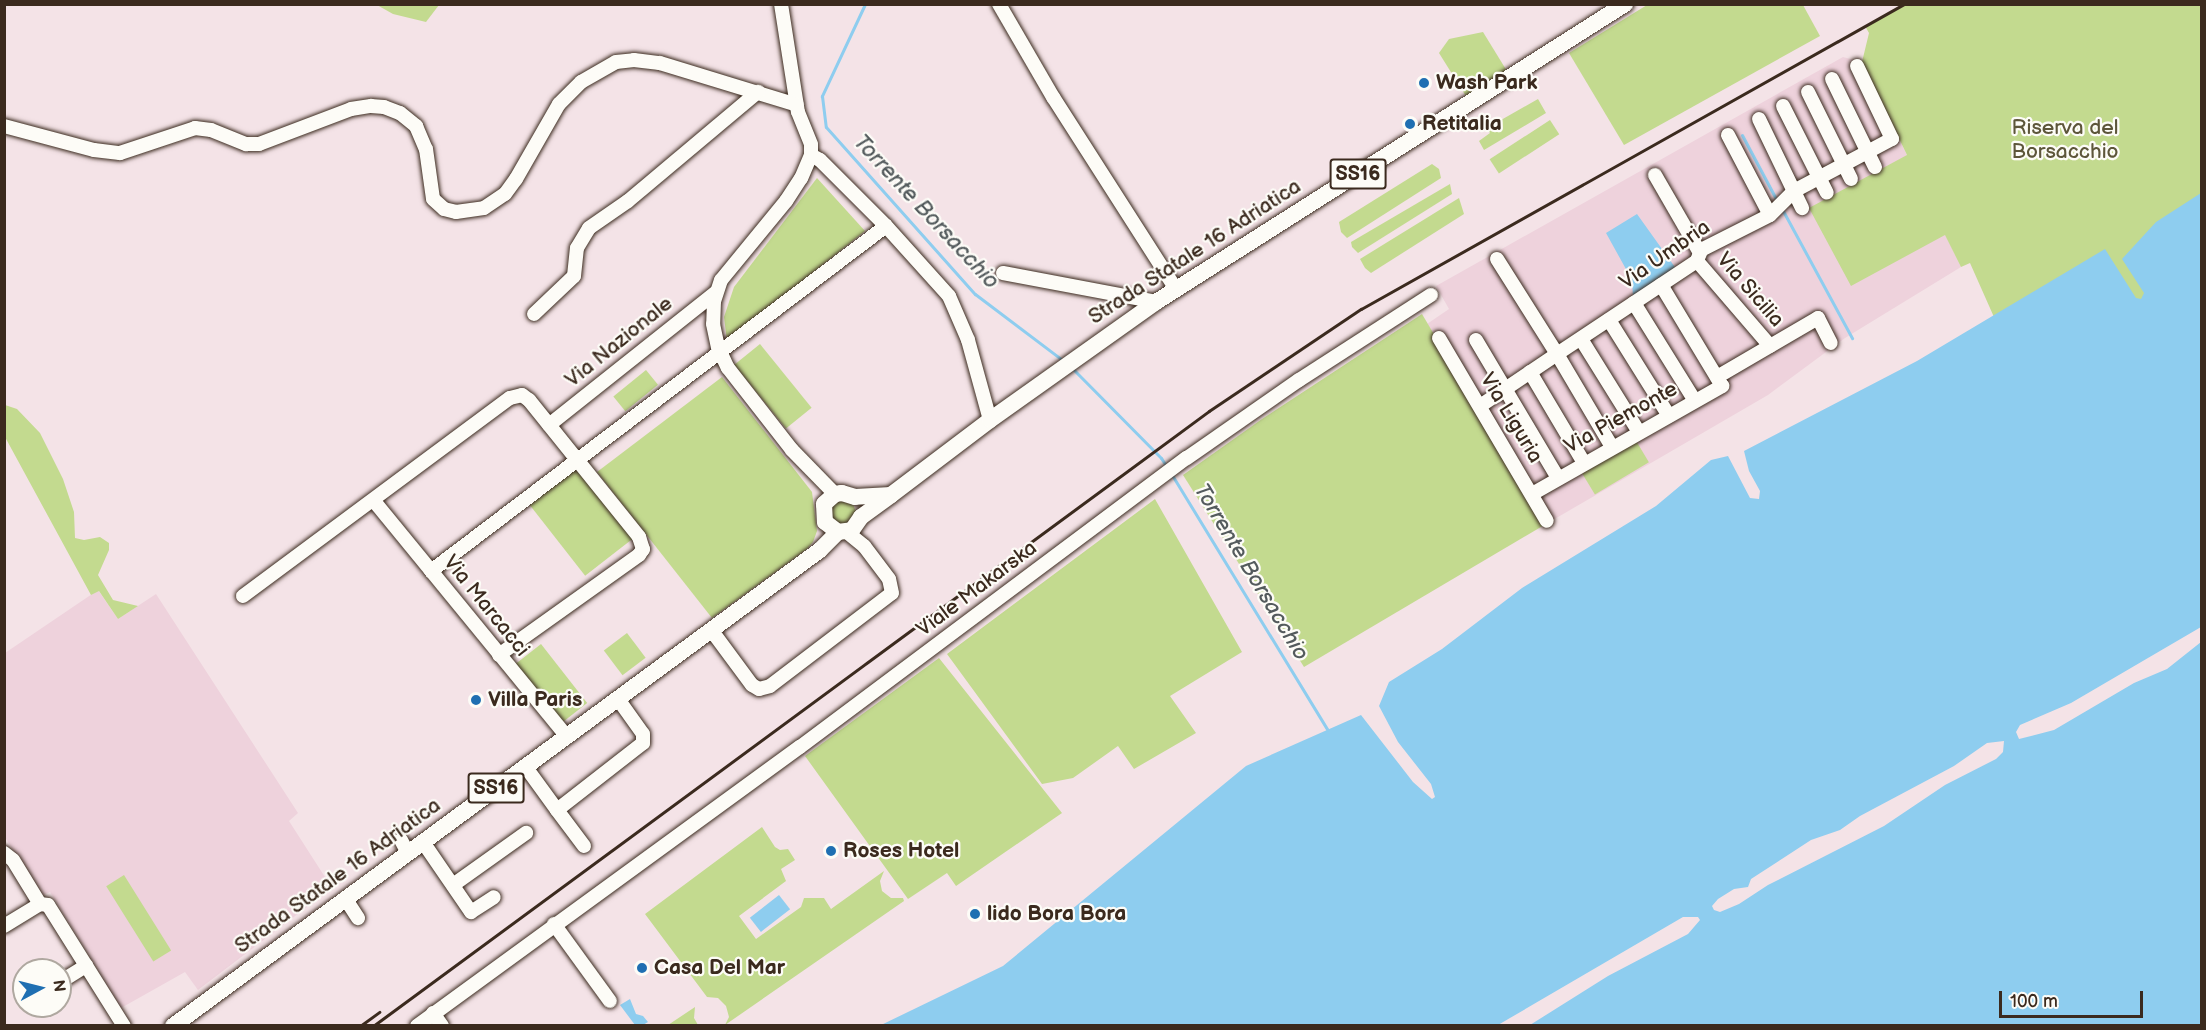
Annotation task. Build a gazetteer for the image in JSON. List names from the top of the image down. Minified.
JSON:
{"streets":{"main road":["SS16","Strada Statale 16 Adriatica"],"street":["Via Umbria","Via Sicilia","Via Nazionale","Via Liguria","Via Piemonte","Viale Makarska","Via Marcacci"]},"crossings":[["Strada Statale 16 Adriatica","Via Nazionale"],["Strada Statale 16 Adriatica","Via Marcacci"],["Via Umbria","Via Sicilia"],["Via Umbria","Via Liguria"],["Via Liguria","Via Piemonte"]],"water":["Torrente Borsacchio"],"parks":["Riserva del Borsacchio"],"places":["Wash Park","Retitalia","Villa Paris","Roses Hotel","lido Bora Bora","Casa Del Mar"],"scale_bar":"100 m","north":"right"}
